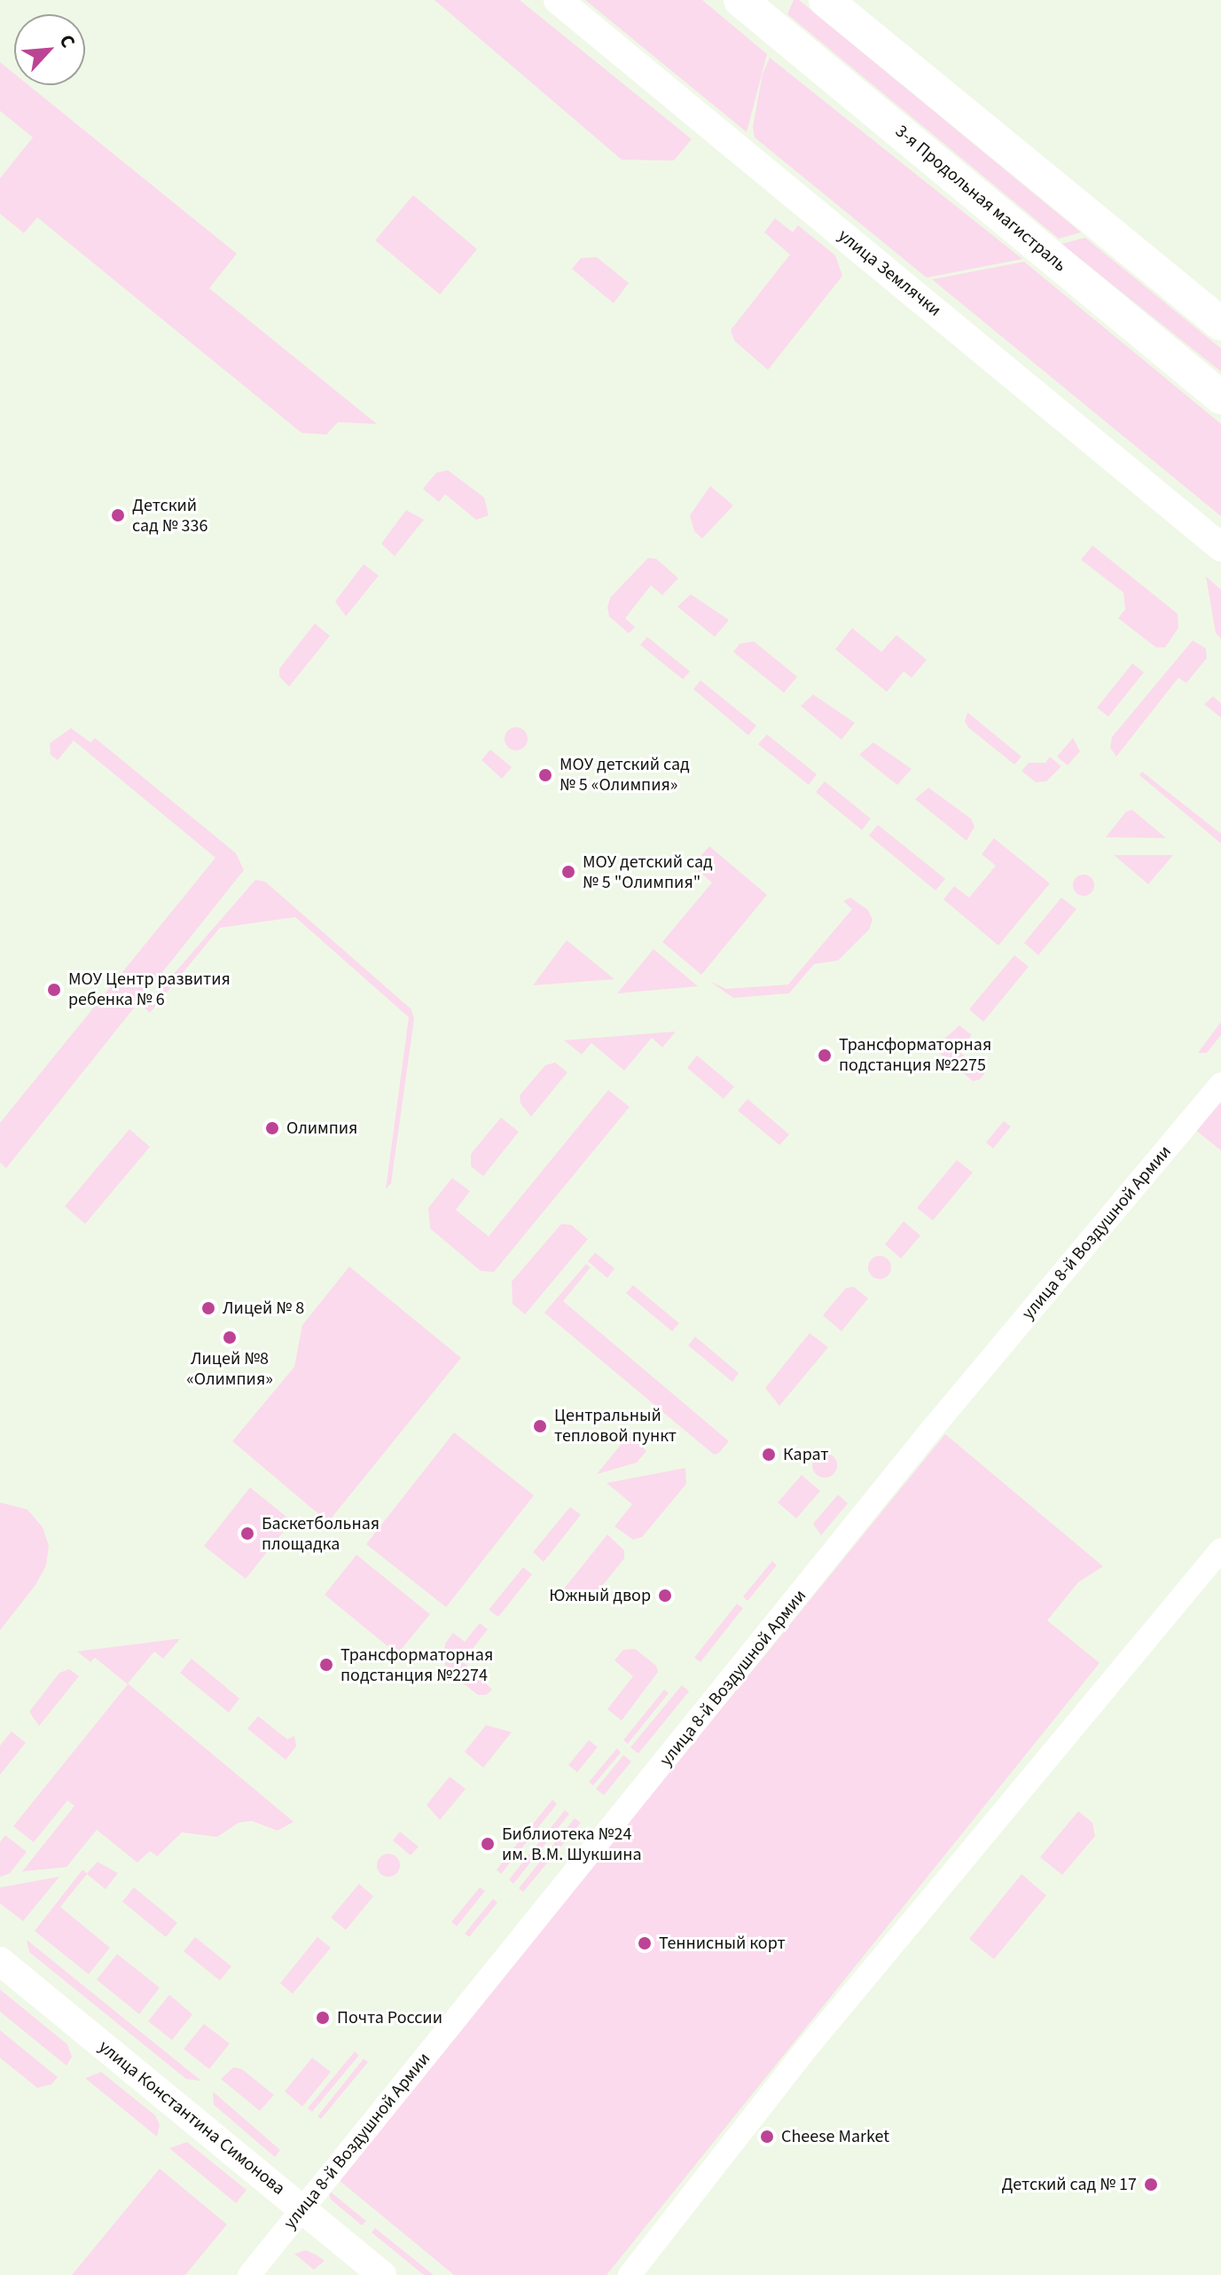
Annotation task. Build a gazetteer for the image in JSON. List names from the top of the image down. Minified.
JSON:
{"streets":{"highway":["3-я Продольная магистраль"],"main road":["улица Землячки","улица Константина Симонова"],"street":["улица 8-й Воздушной Армии"]},"crossings":[["улица 8-й Воздушной Армии","улица Константина Симонова"]],"places":["Детский сад № 336","МОУ детский сад № 5 «Олимпия»","МОУ детский сад № 5 \"Олимпия\"","МОУ Центр развития ребенка № 6","Трансформаторная подстанция №2275","Олимпия","Лицей № 8","Лицей №8 «Олимпия»","Центральный тепловой пункт","Карат","Баскетбольная площадка","Южный двор","Трансформаторная подстанция №2274","Библиотека №24 им. В.М. Шукшина","Теннисный корт","Почта России","Cheese Market","Детский сад № 17"],"north":"top right"}
